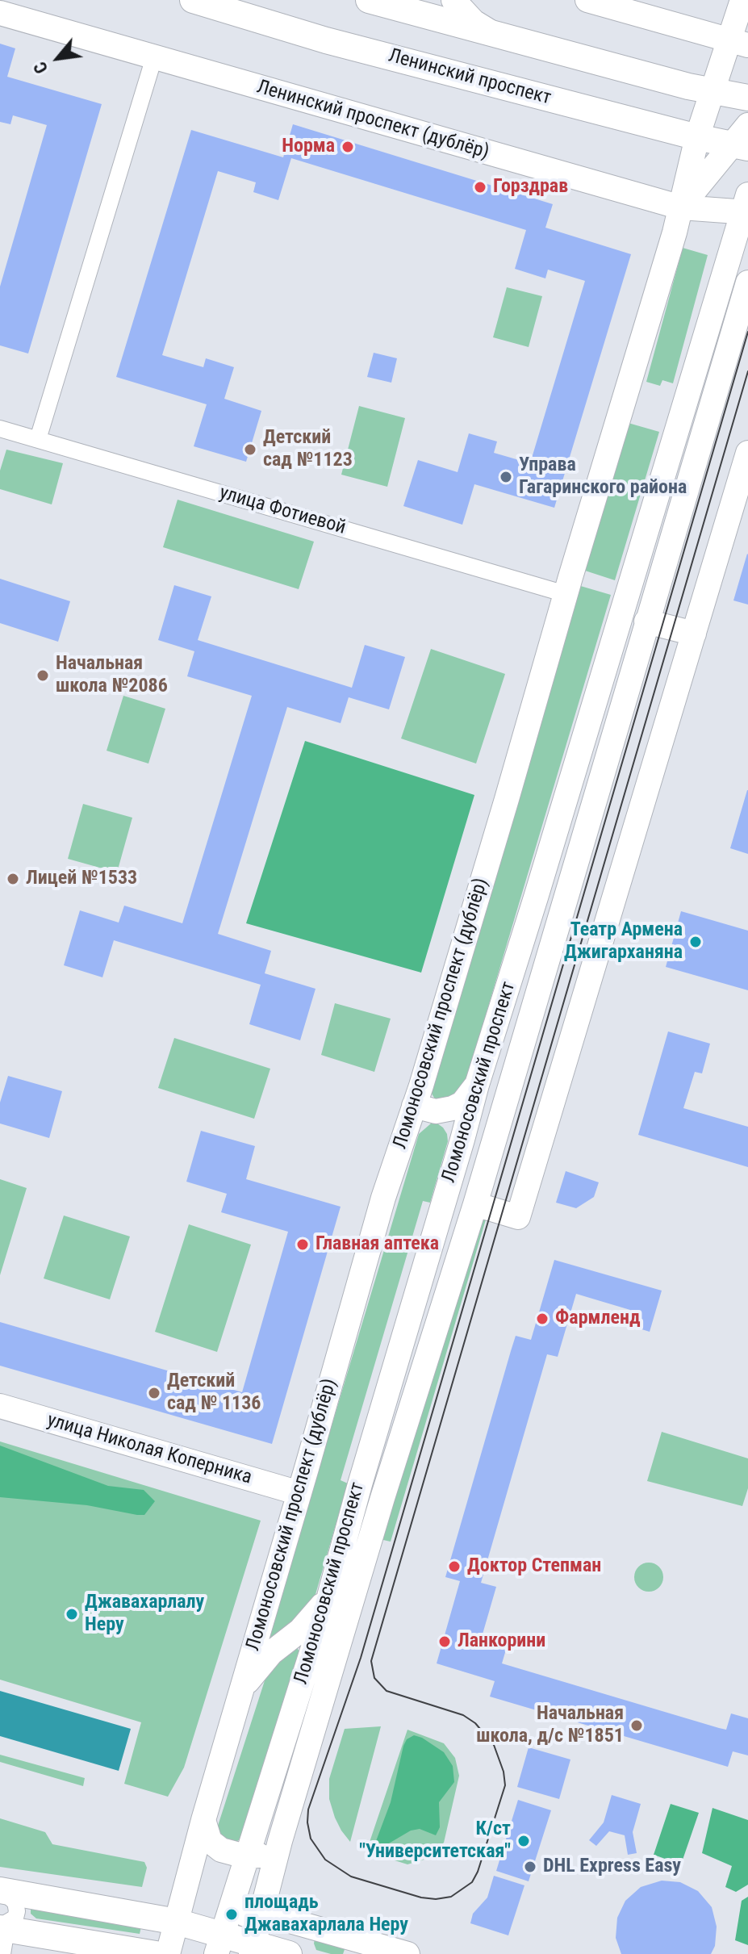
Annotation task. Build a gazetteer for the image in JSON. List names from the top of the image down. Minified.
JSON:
{"streets":{"main road":["Ленинский проспект"],"street":["Ленинский проспект (дублёр)","улица Фотиевой","Ломоносовский проспект (дублёр)","Ломоносовский проспект","улица Николая Коперника"]},"crossings":[["Ленинский проспект","Ломоносовский проспект (дублёр)"],["Ленинский проспект (дублёр)","Ломоносовский проспект (дублёр)"],["Ленинский проспект (дублёр)","Ломоносовский проспект"],["улица Фотиевой","Ломоносовский проспект (дублёр)"],["Ломоносовский проспект (дублёр)","улица Николая Коперника"]],"places":["Норма","Горздрав","Детский сад №1123","Управа Гагаринского района","Начальная школа №2086","Лицей №1533","Театр Армена Джигарханяна","Главная аптека","Фармленд","Детский сад № 1136","Доктор Степман","Джавахарлалу Неру","Ланкорини","Начальная школа, д/с №1851","К/ст \"Университетская\"","DHL Express Easy","площадь Джавахарлала Неру"],"north":"bottom left"}
